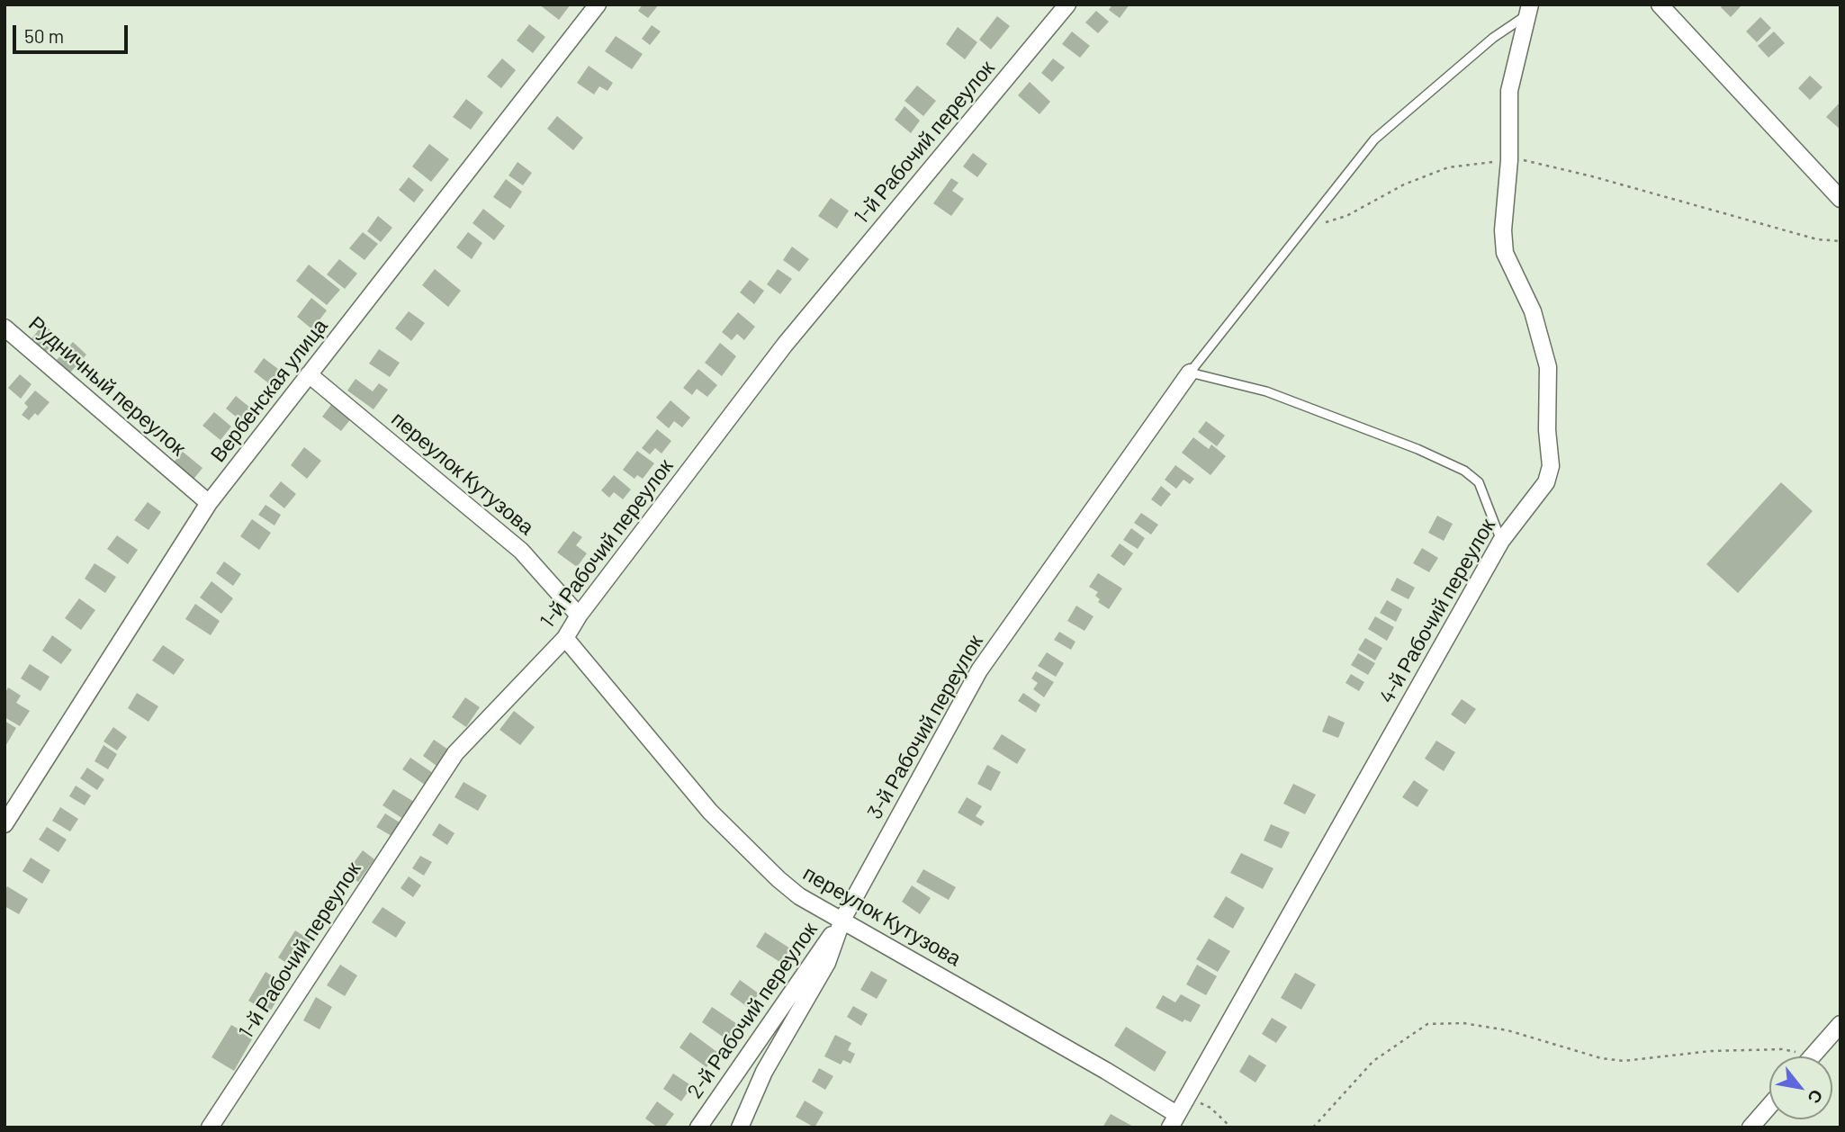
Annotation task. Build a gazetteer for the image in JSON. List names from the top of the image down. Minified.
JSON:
{"streets":{"street":["1-й Рабочий переулок","Рудничный переулок","Вербенская улица","переулок Кутузова","4-й Рабочий переулок","3-й Рабочий переулок","2-й Рабочий переулок"]},"crossings":[["1-й Рабочий переулок","переулок Кутузова"],["Рудничный переулок","Вербенская улица"],["Вербенская улица","переулок Кутузова"],["переулок Кутузова","4-й Рабочий переулок"],["переулок Кутузова","3-й Рабочий переулок"],["переулок Кутузова","2-й Рабочий переулок"],["3-й Рабочий переулок","2-й Рабочий переулок"]],"scale_bar":"50 m","north":"bottom right"}
